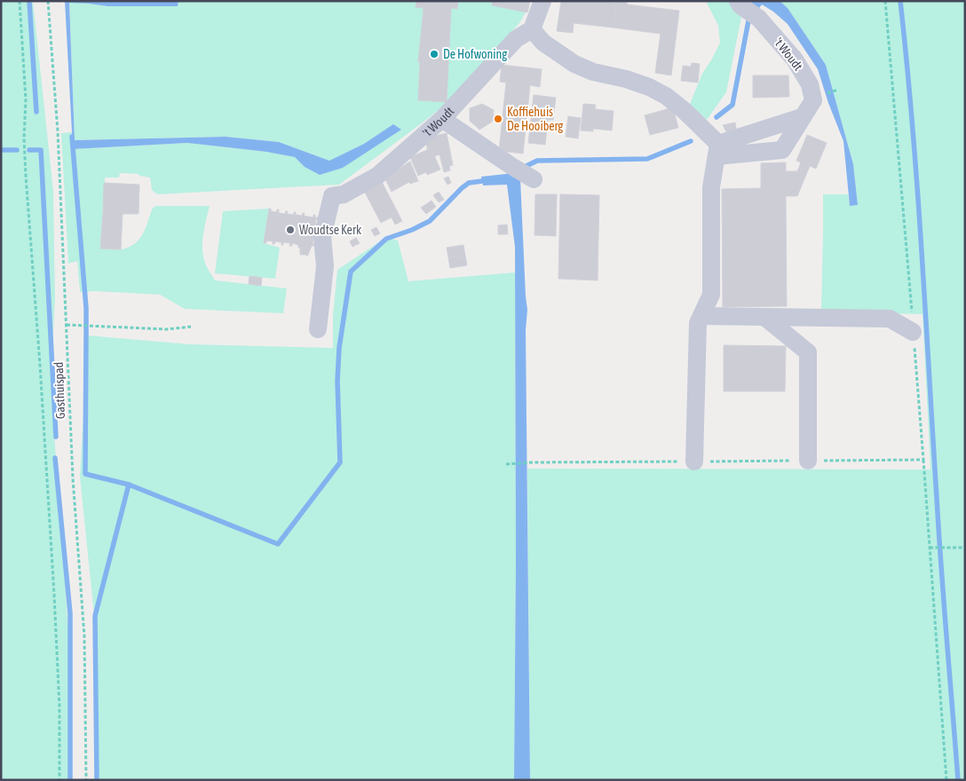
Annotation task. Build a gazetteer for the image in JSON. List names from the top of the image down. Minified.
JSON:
{"streets":{"street":["'t Woudt"],"path":["Gasthuispad"]},"places":["De Hofwoning","Koffiehuis De Hooiberg","Woudtse Kerk"]}
